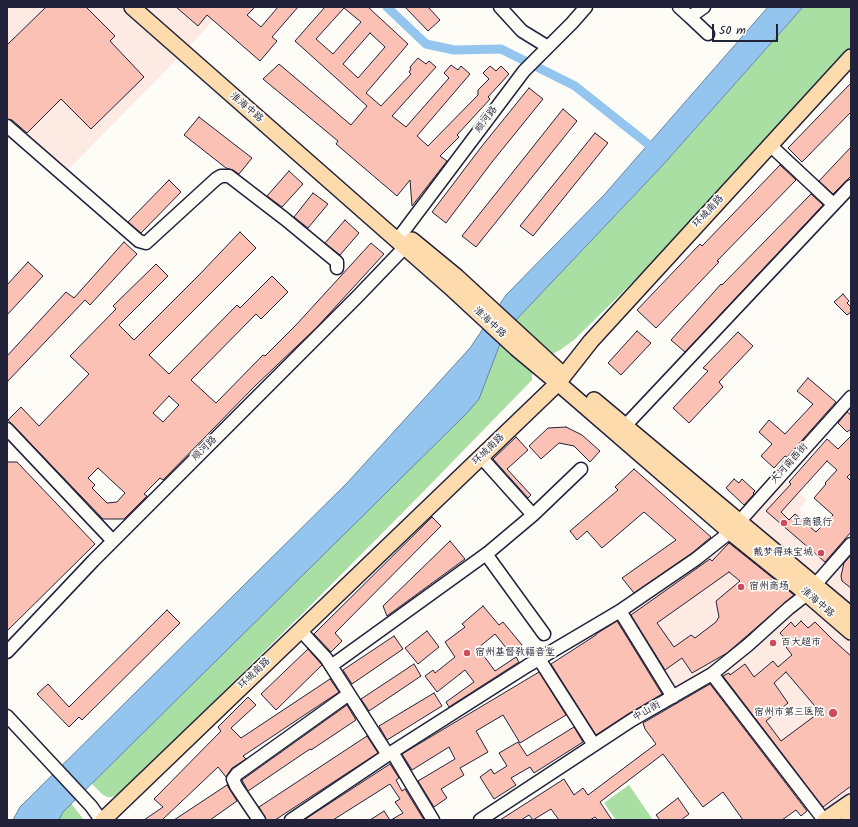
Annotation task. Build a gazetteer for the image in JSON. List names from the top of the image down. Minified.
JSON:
{"streets":{"main road":["淮海中路","环城南路"],"street":["顺河路","大河南西街","中山街"]},"crossings":[["淮海中路","顺河路"],["淮海中路","环城南路"],["淮海中路","大河南西街"],["淮海中路","中山街"]],"places":["工商银行","戴梦得珠宝城","宿州商场","百大超市","宿州基督教福音堂","宿州市第三医院"],"scale_bar":"50 m"}
